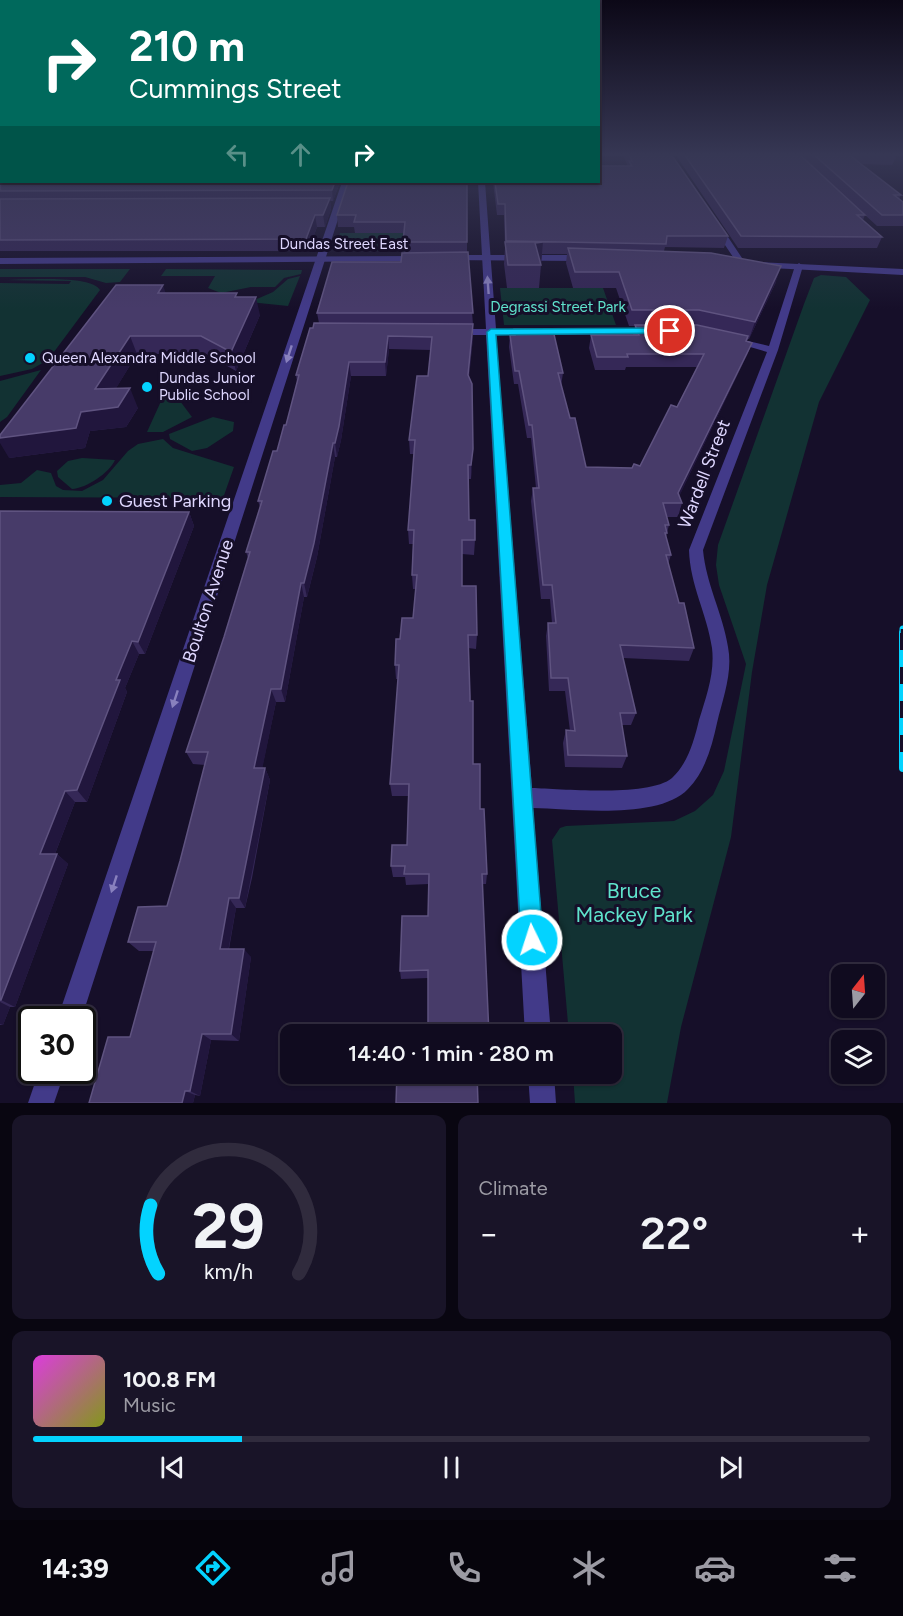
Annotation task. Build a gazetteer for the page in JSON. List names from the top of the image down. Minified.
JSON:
{"streets":{"street":["Dundas Street East","Wardell Street","Boulton Avenue"]},"crossings":[["Dundas Street East","Boulton Avenue"]],"one_way":["Boulton Avenue"],"parks":["Degrassi Street Park","Bruce Mackey Park"],"places":["Queen Alexandra Middle School","Dundas Junior Public School","Guest Parking"],"north":"top","page":{"turn":["210 m","Cummings Street"],"limit":"30","trip":"14:40 · 1 min · 280 m","tile":"Climate","heat":["−","22°","+"],"song":["100.8 FM","Music"],"tabs":"14:39","gauge":["29","km/h"]}}
